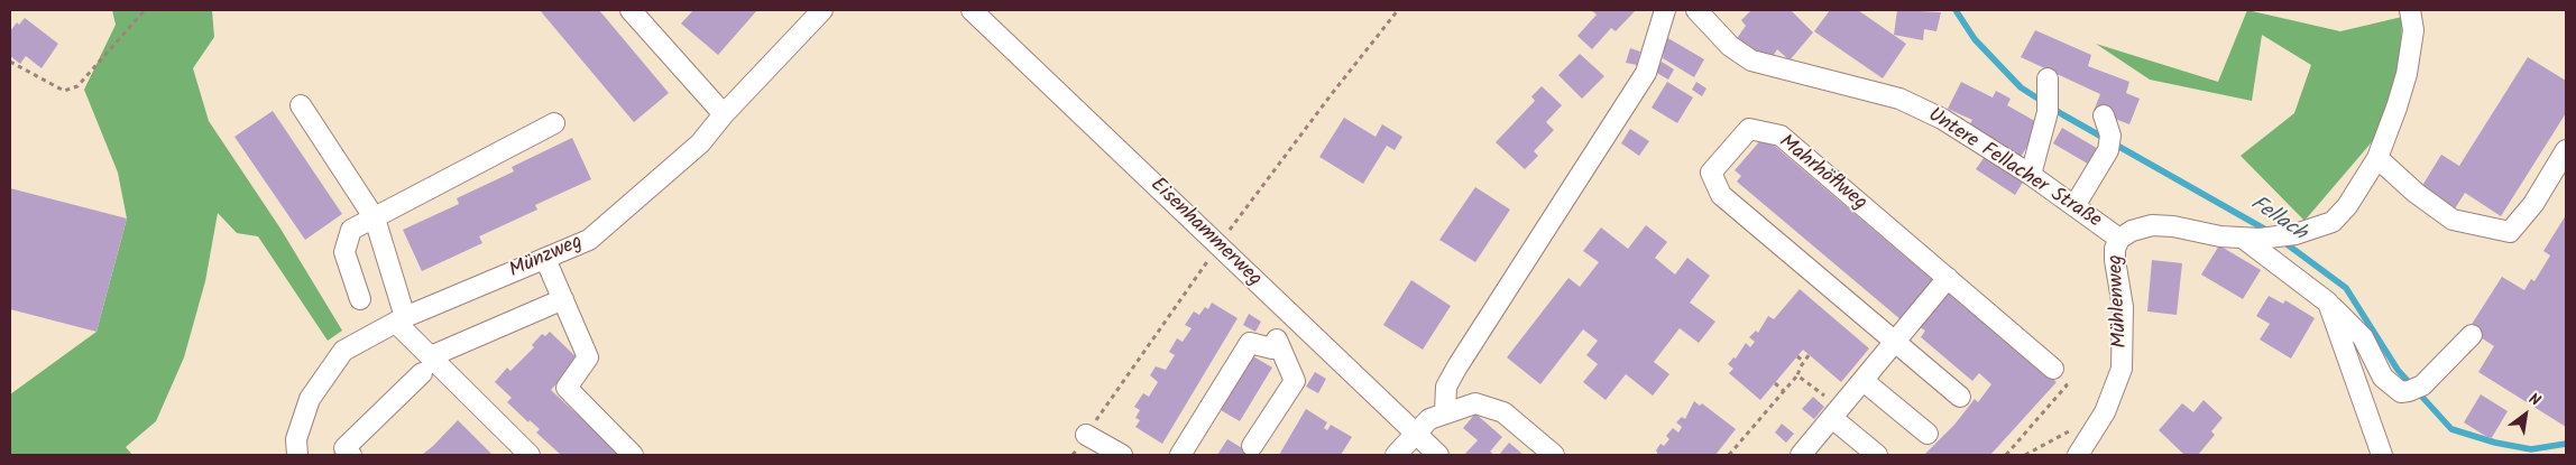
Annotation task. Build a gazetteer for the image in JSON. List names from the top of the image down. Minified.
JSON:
{"streets":{"street":["Untere Fellacher Straße","Mahrhöflweg","Eisenhammerweg","Münzweg","Mühlenweg"]},"crossings":[["Untere Fellacher Straße","Mühlenweg"]],"water":["Fellach"],"north":"top right"}
